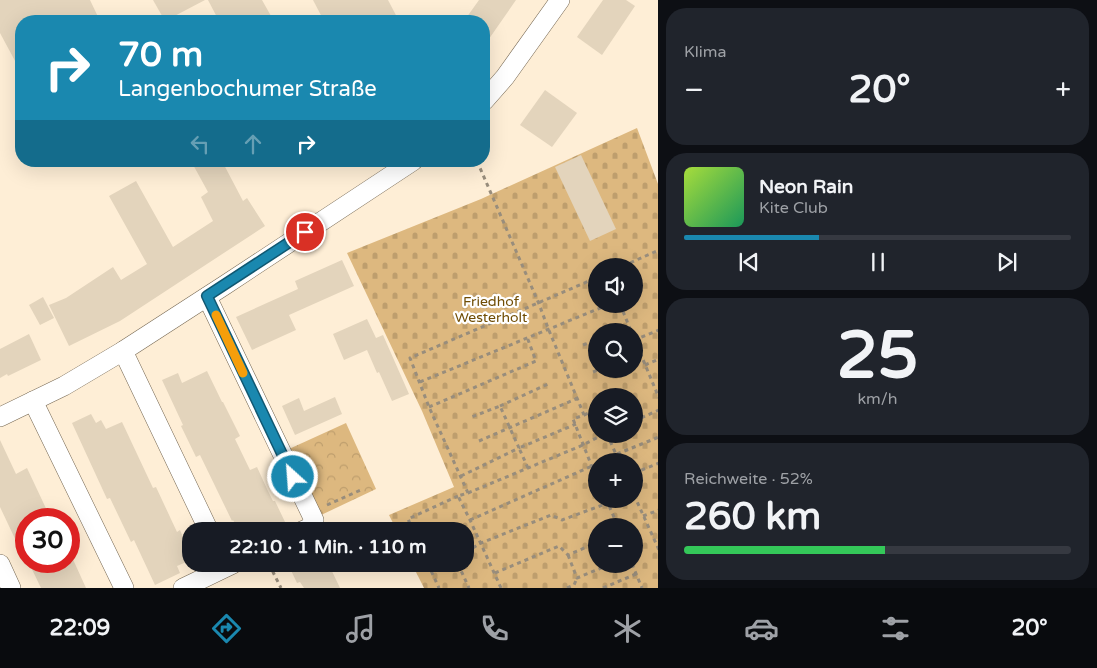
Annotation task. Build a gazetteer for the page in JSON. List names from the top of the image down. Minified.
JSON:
{"parks":["Friedhof Westerholt"],"page":{"tile":["Klima",["25","km/h"],["Reichweite · 52%","260 km"]],"turn":["70 m","Langenbochumer Straße"],"heat":["−","20°","+"],"song":["Neon Rain","Kite Club"],"map_buttons":["+","−"],"limit":"30","trip":"22:10 · 1 Min. · 110 m","tabs":["22:09","20°"]}}
